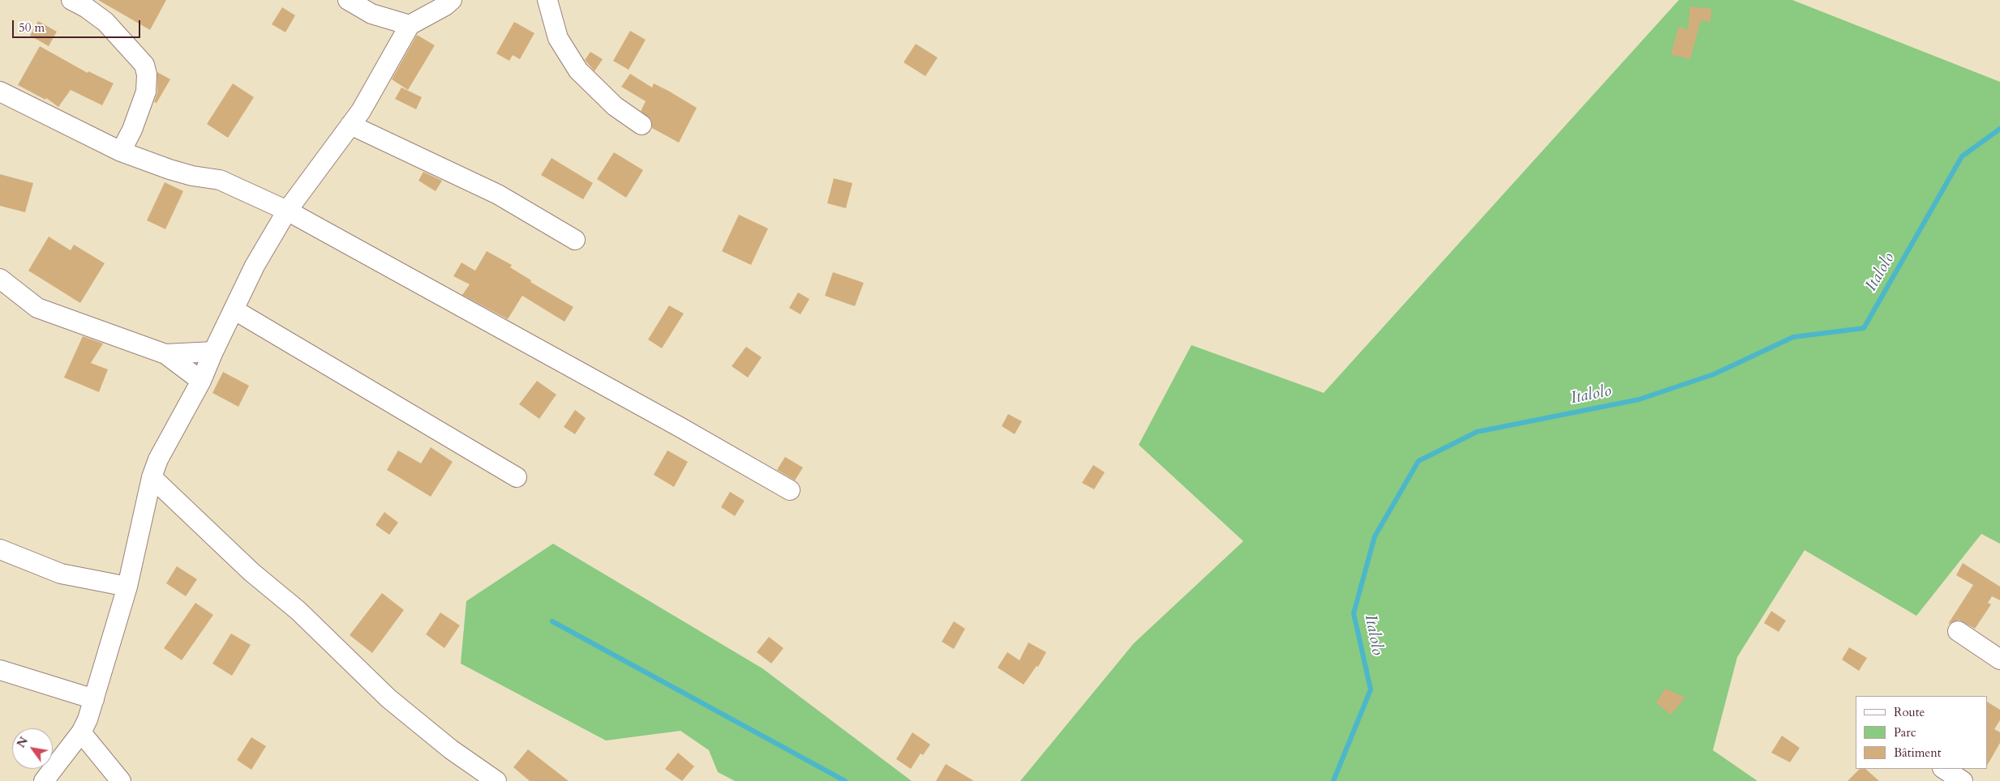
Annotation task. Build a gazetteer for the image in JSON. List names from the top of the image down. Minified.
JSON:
{"water":["Italolo"],"legend":["Route","Parc","Bâtiment"],"scale_bar":"50 m","north":"top left"}
